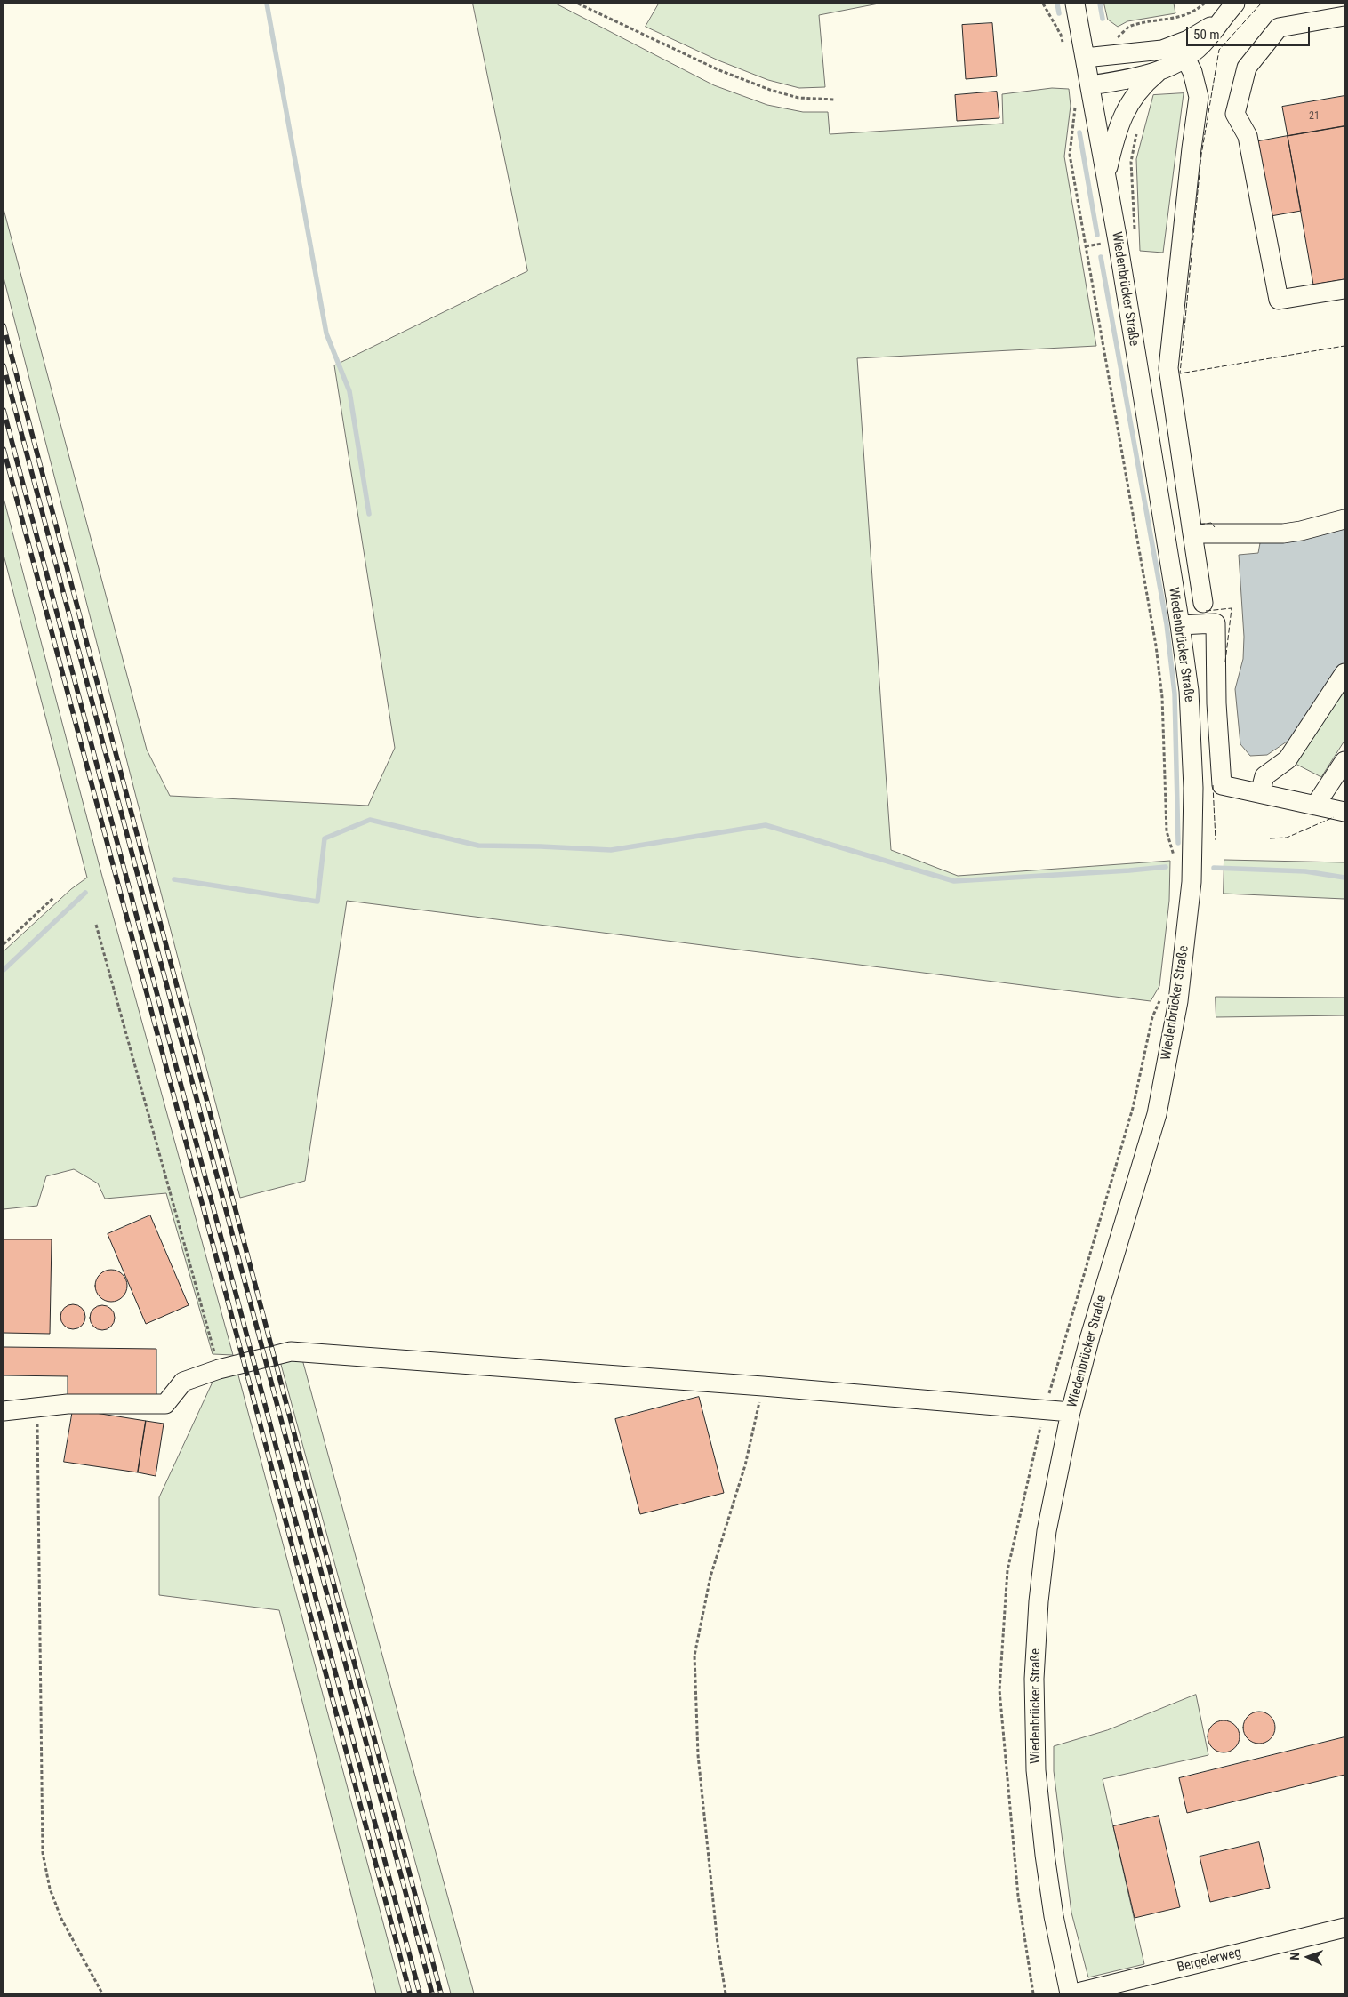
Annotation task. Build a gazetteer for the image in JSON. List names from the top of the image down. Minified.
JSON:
{"streets":{"street":["Wiedenbrücker Straße","Bergelerweg"]},"house_numbers":["21"],"scale_bar":"50 m","north":"left"}
